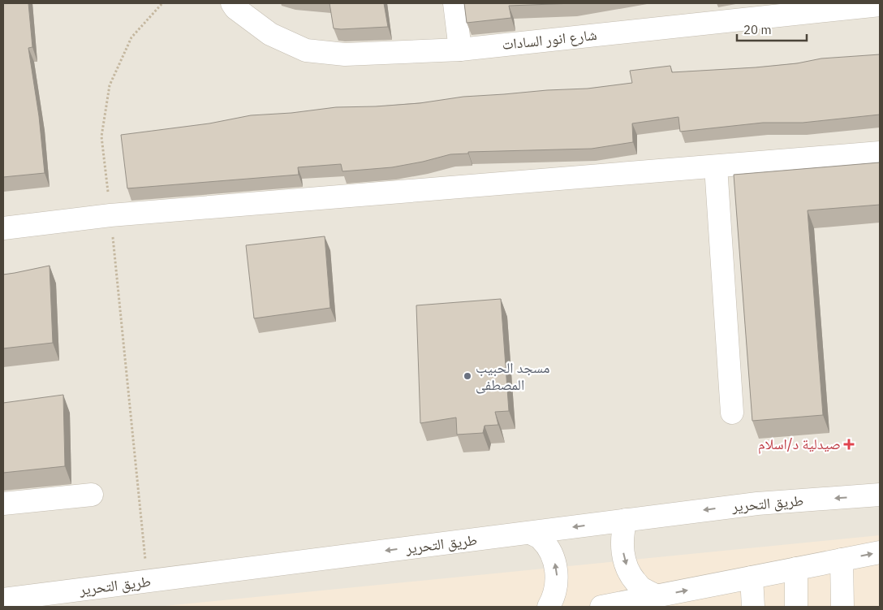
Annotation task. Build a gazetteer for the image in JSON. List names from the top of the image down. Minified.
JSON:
{"streets":{"street":["شارع انور السادات","طريق التحرير"]},"places":{"other":["مسجد الحبيب المصطفى"],"health":["صيدلية د/اسلام"]},"scale_bar":"20 m"}
